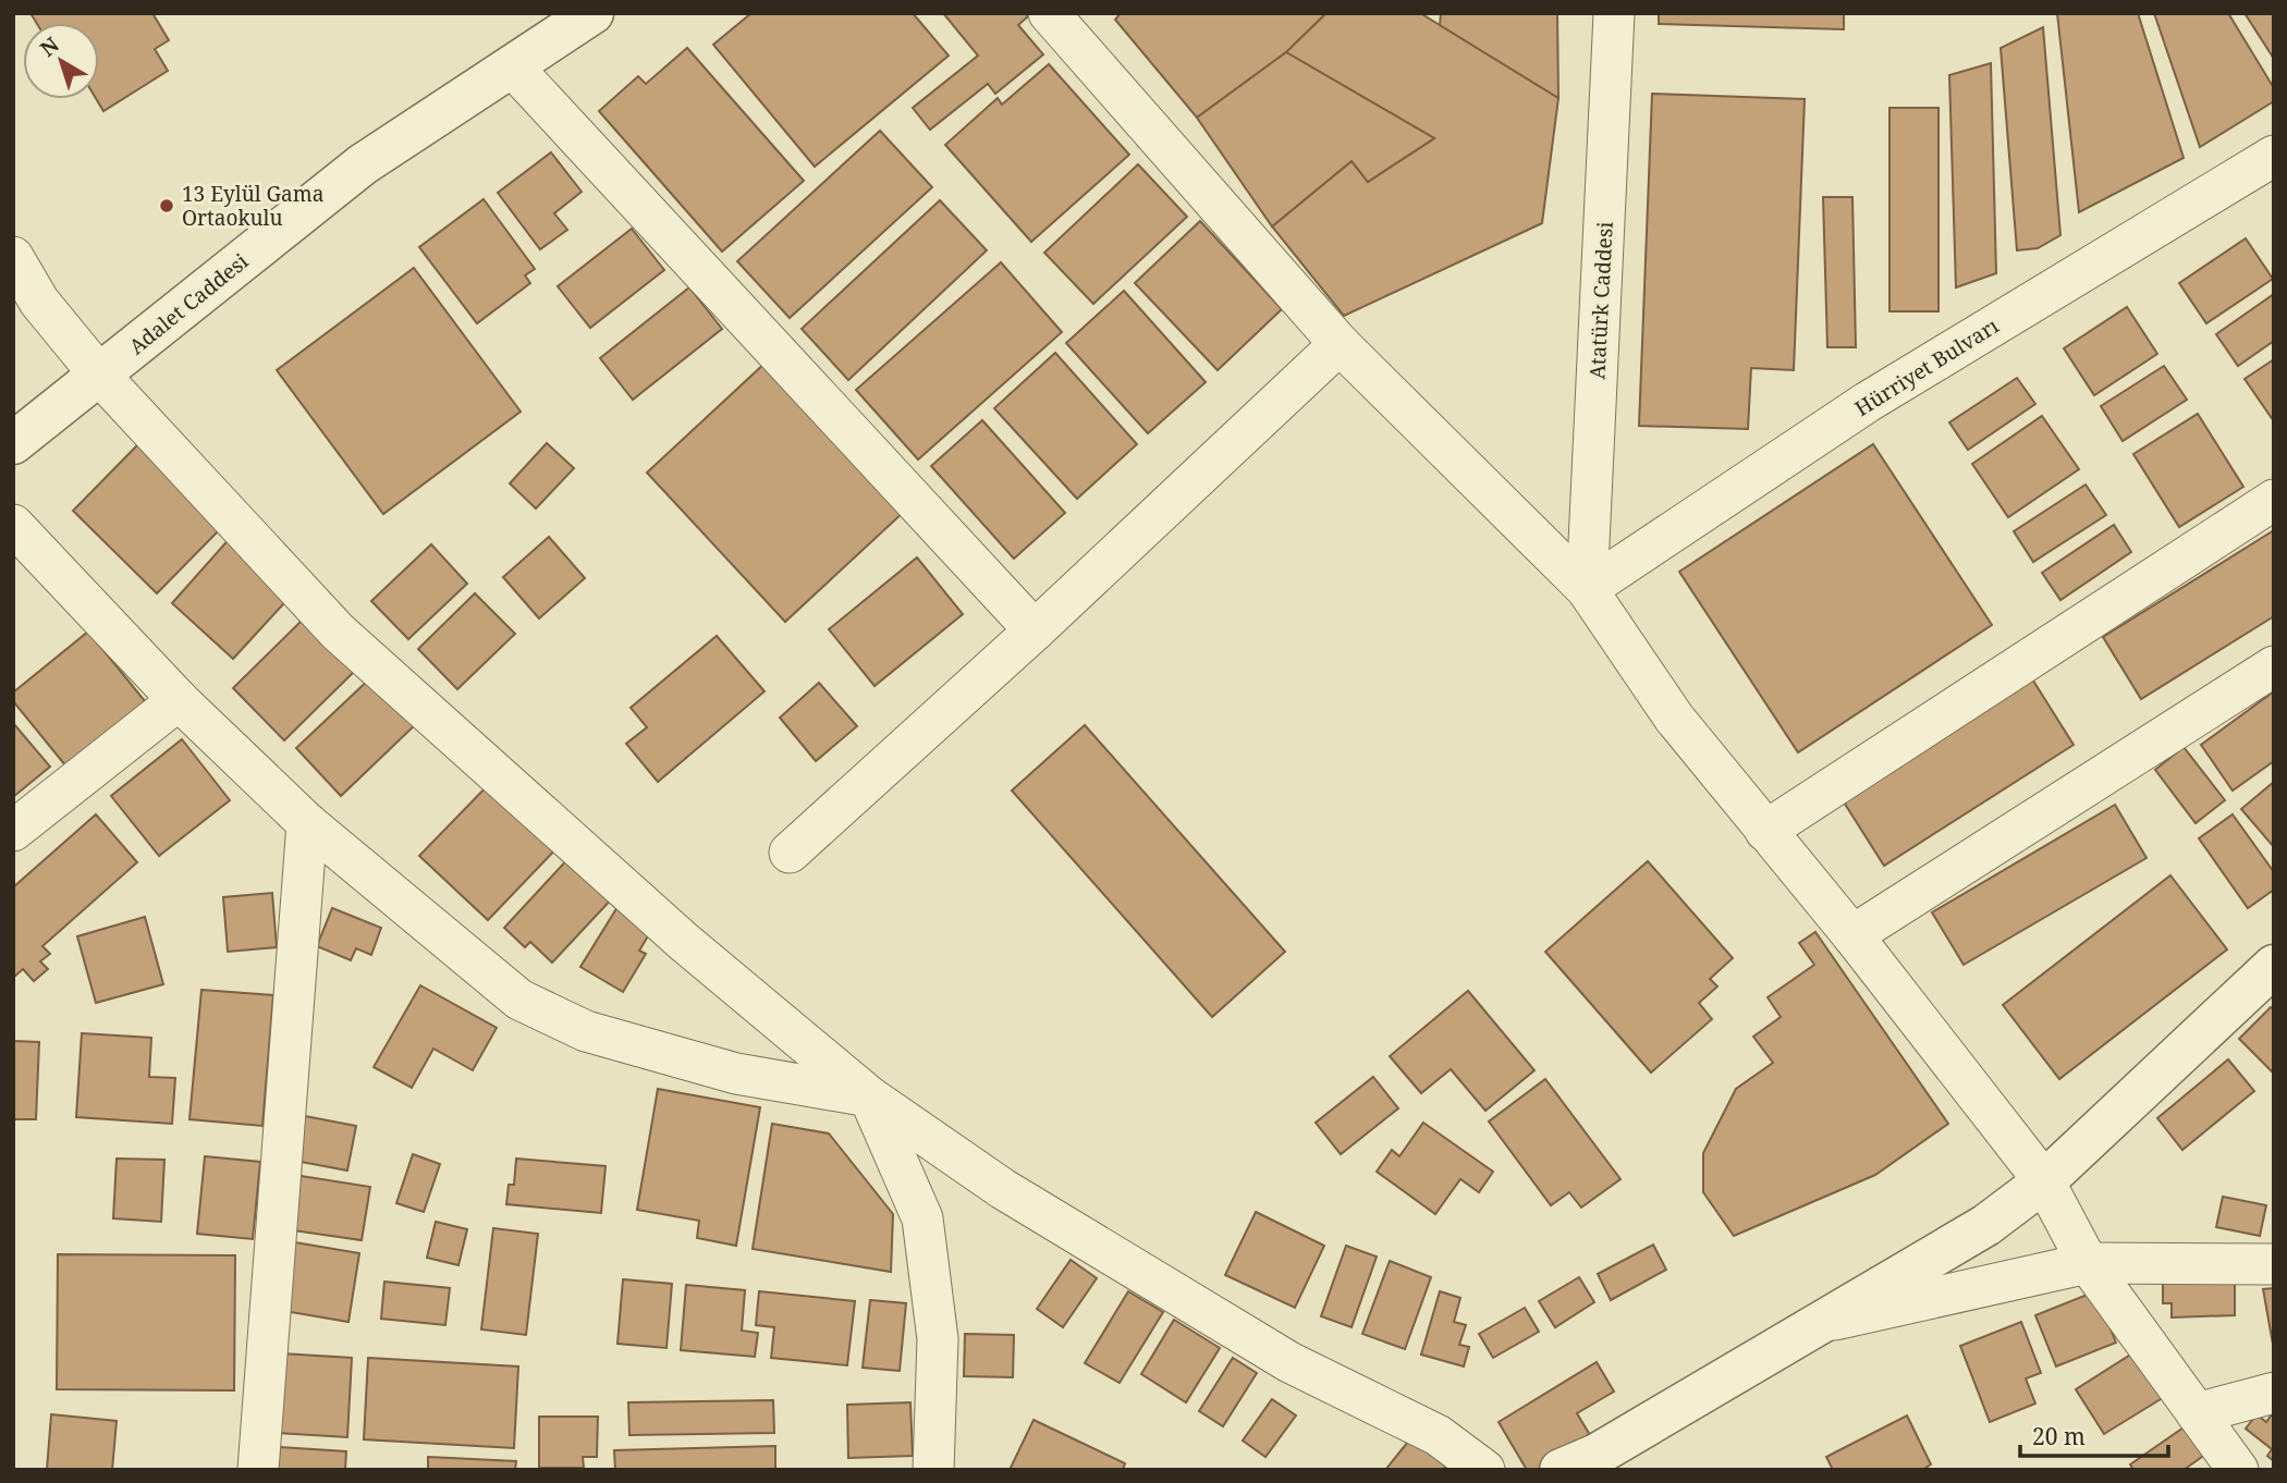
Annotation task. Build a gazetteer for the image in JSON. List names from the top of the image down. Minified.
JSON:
{"streets":{"street":["Atatürk Caddesi","Adalet Caddesi","Hürriyet Bulvarı"]},"crossings":[["Atatürk Caddesi","Hürriyet Bulvarı"]],"places":["13 Eylül Gama Ortaokulu"],"scale_bar":"20 m","north":"top left"}
